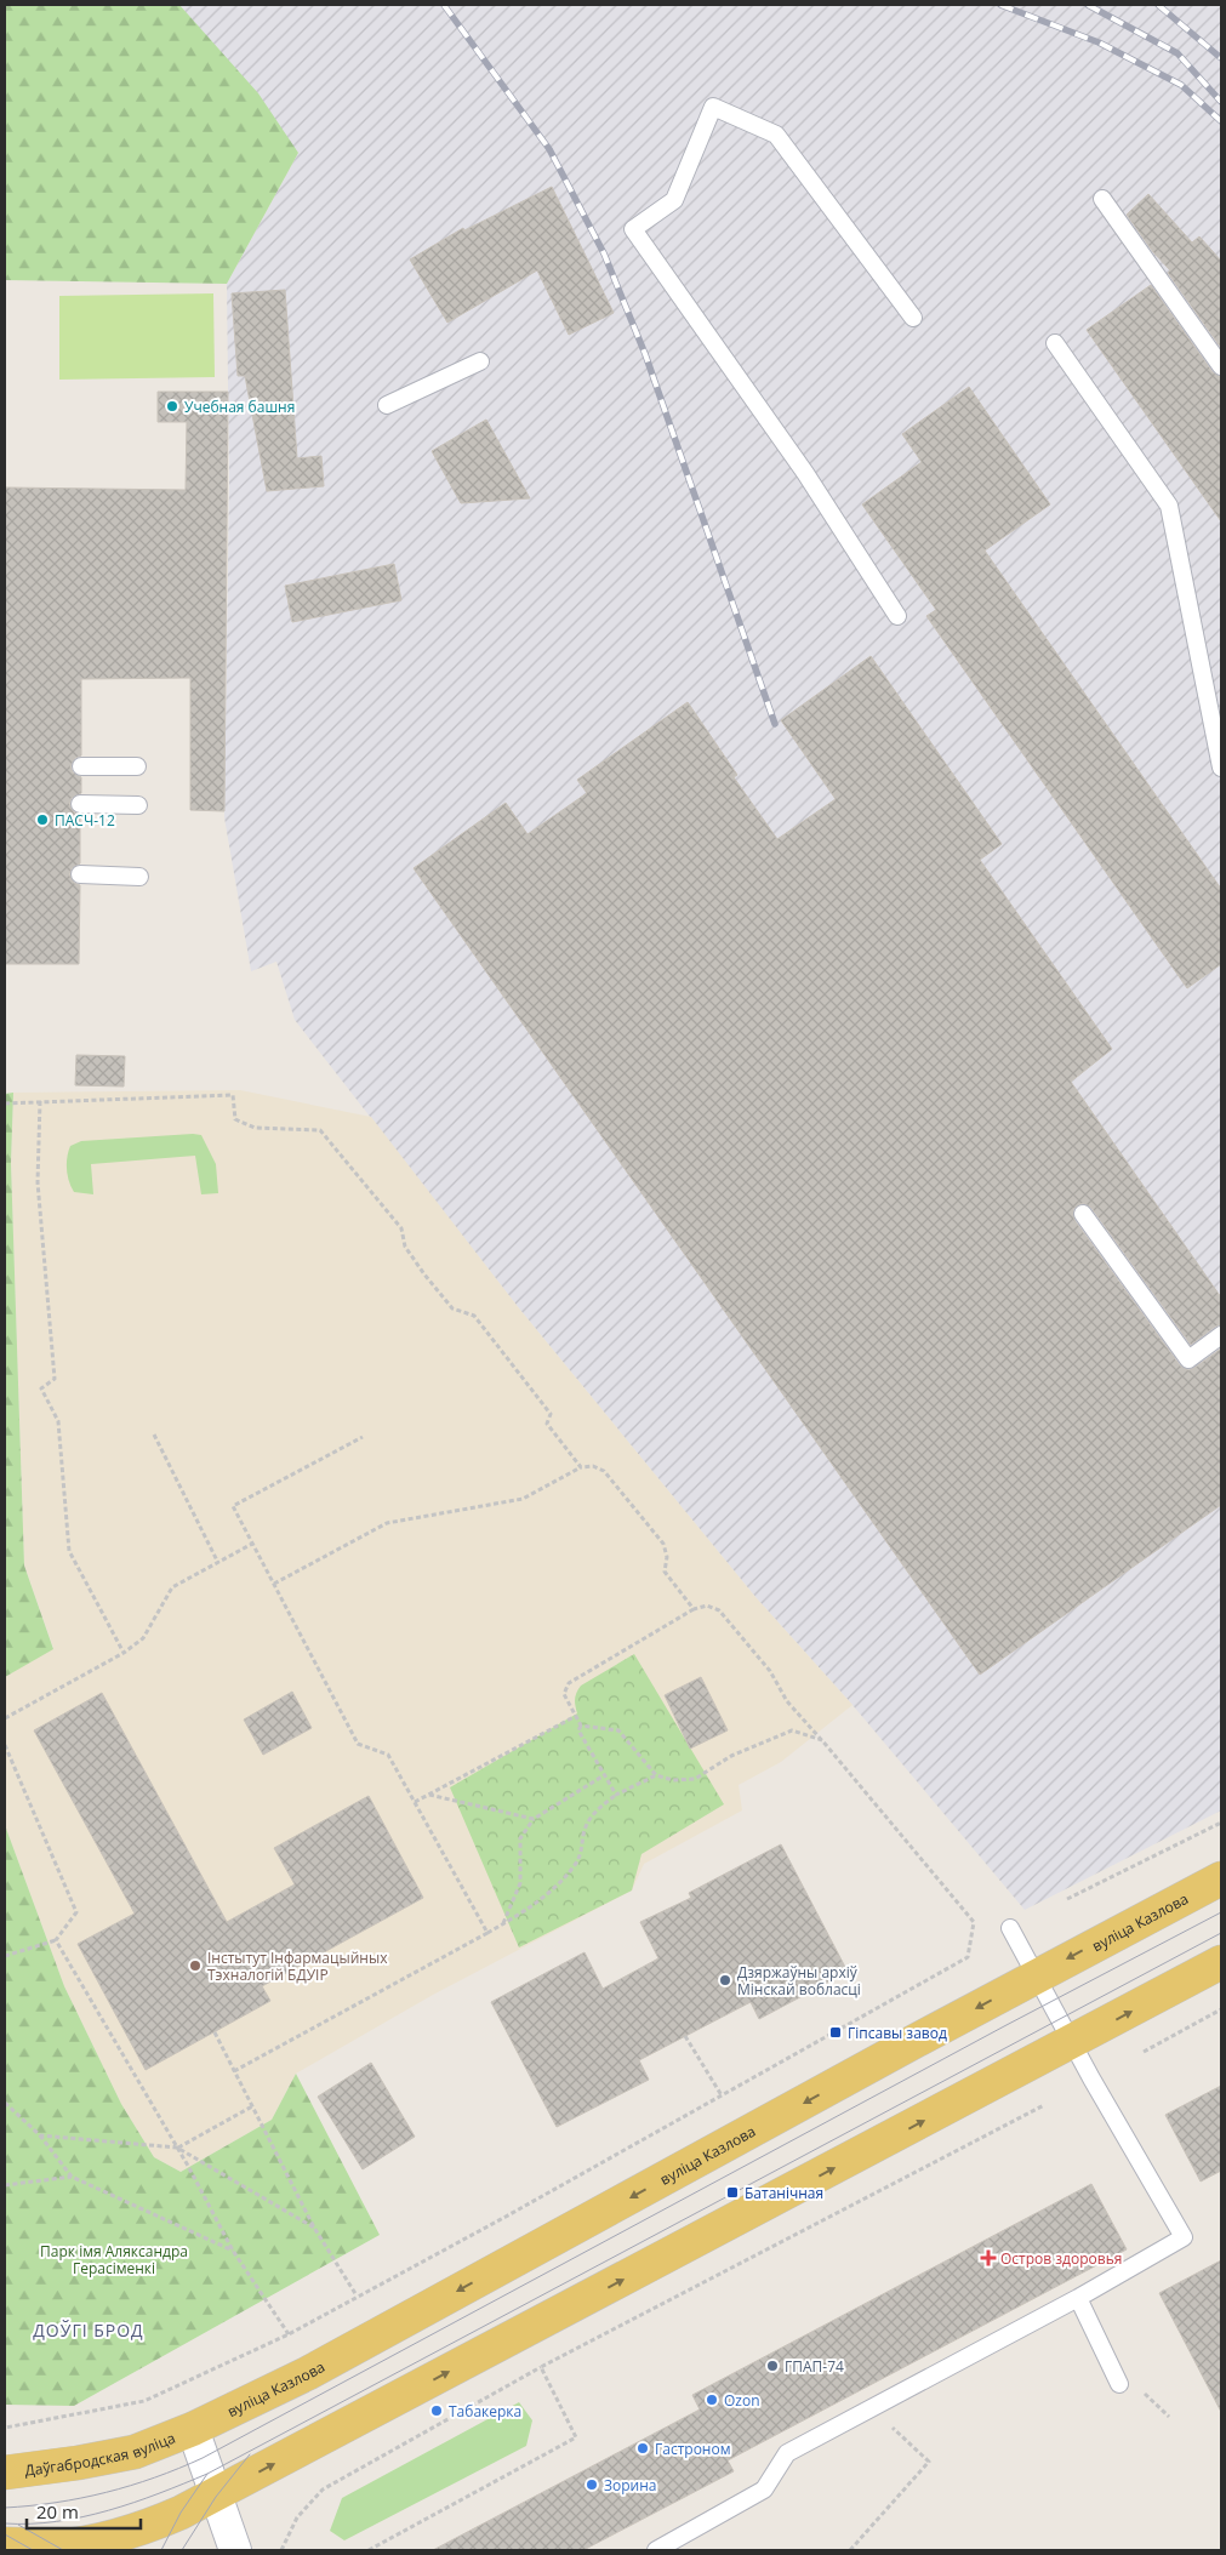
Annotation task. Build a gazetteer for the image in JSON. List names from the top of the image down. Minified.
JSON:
{"streets":{"main road":["вуліца Казлова","Даўгабродская вуліца"]},"crossings":[["вуліца Казлова","Даўгабродская вуліца"]],"districts":["ДОЎГІ БРОД"],"parks":["Парк імя Аляксандра Герасіменкі"],"places":{"other":["Учебная башня","ПАСЧ-12","Інстытут Інфармацыйных Тэхналогій БДУІР","Дзяржаўны архіў Мінскай вобласці","ГПАП-74","Ozon","Табакерка","Гастроном","Зорина"],"transit":["Гіпсавы завод","Батанічная"],"health":["Остров здоровья"]},"scale_bar":"20 m"}
